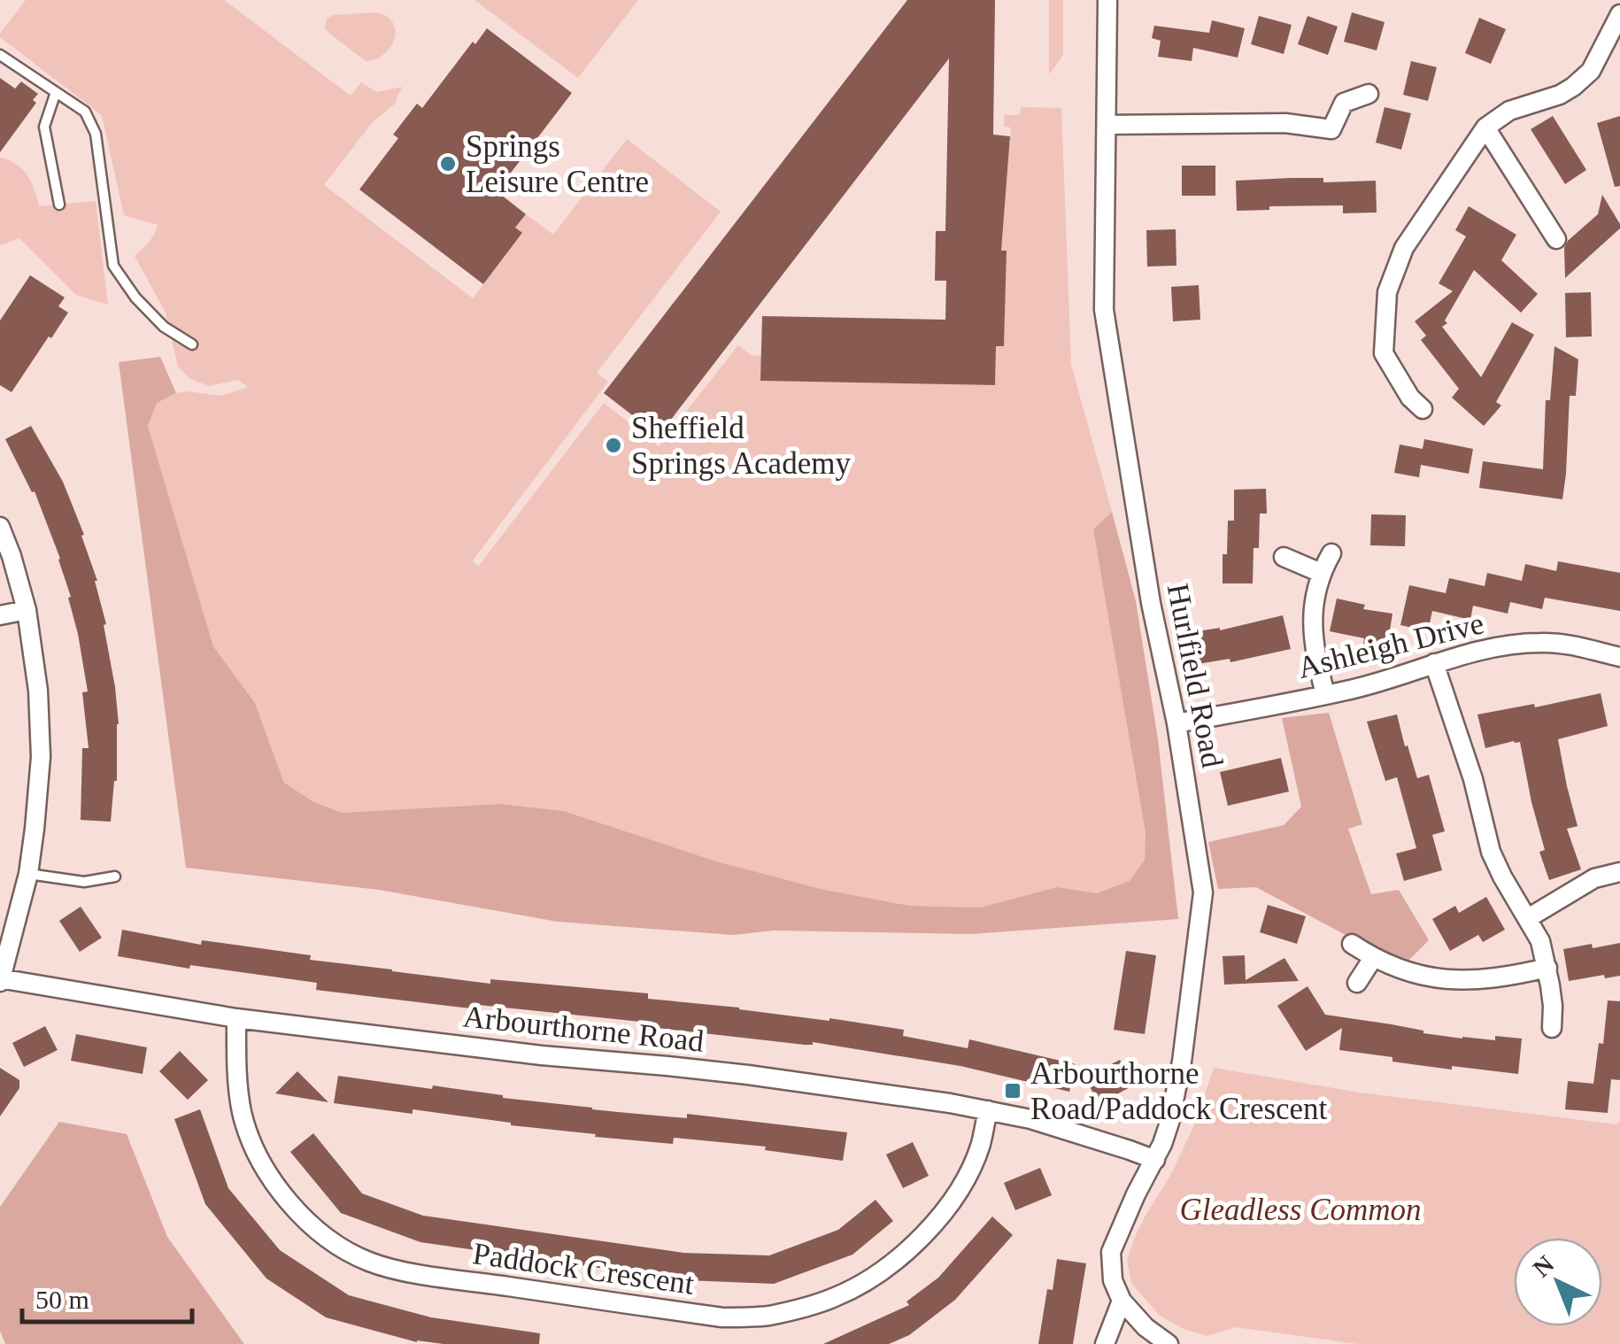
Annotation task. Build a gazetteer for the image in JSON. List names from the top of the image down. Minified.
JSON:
{"streets":{"street":["Ashleigh Drive","Hurlfield Road","Arbourthorne Road","Paddock Crescent"]},"crossings":[["Ashleigh Drive","Hurlfield Road"],["Hurlfield Road","Arbourthorne Road"],["Arbourthorne Road","Paddock Crescent"]],"parks":["Gleadless Common"],"places":{"other":["Springs Leisure Centre","Sheffield Springs Academy"],"transit":["Arbourthorne Road/Paddock Crescent"]},"scale_bar":"50 m","north":"top left"}
